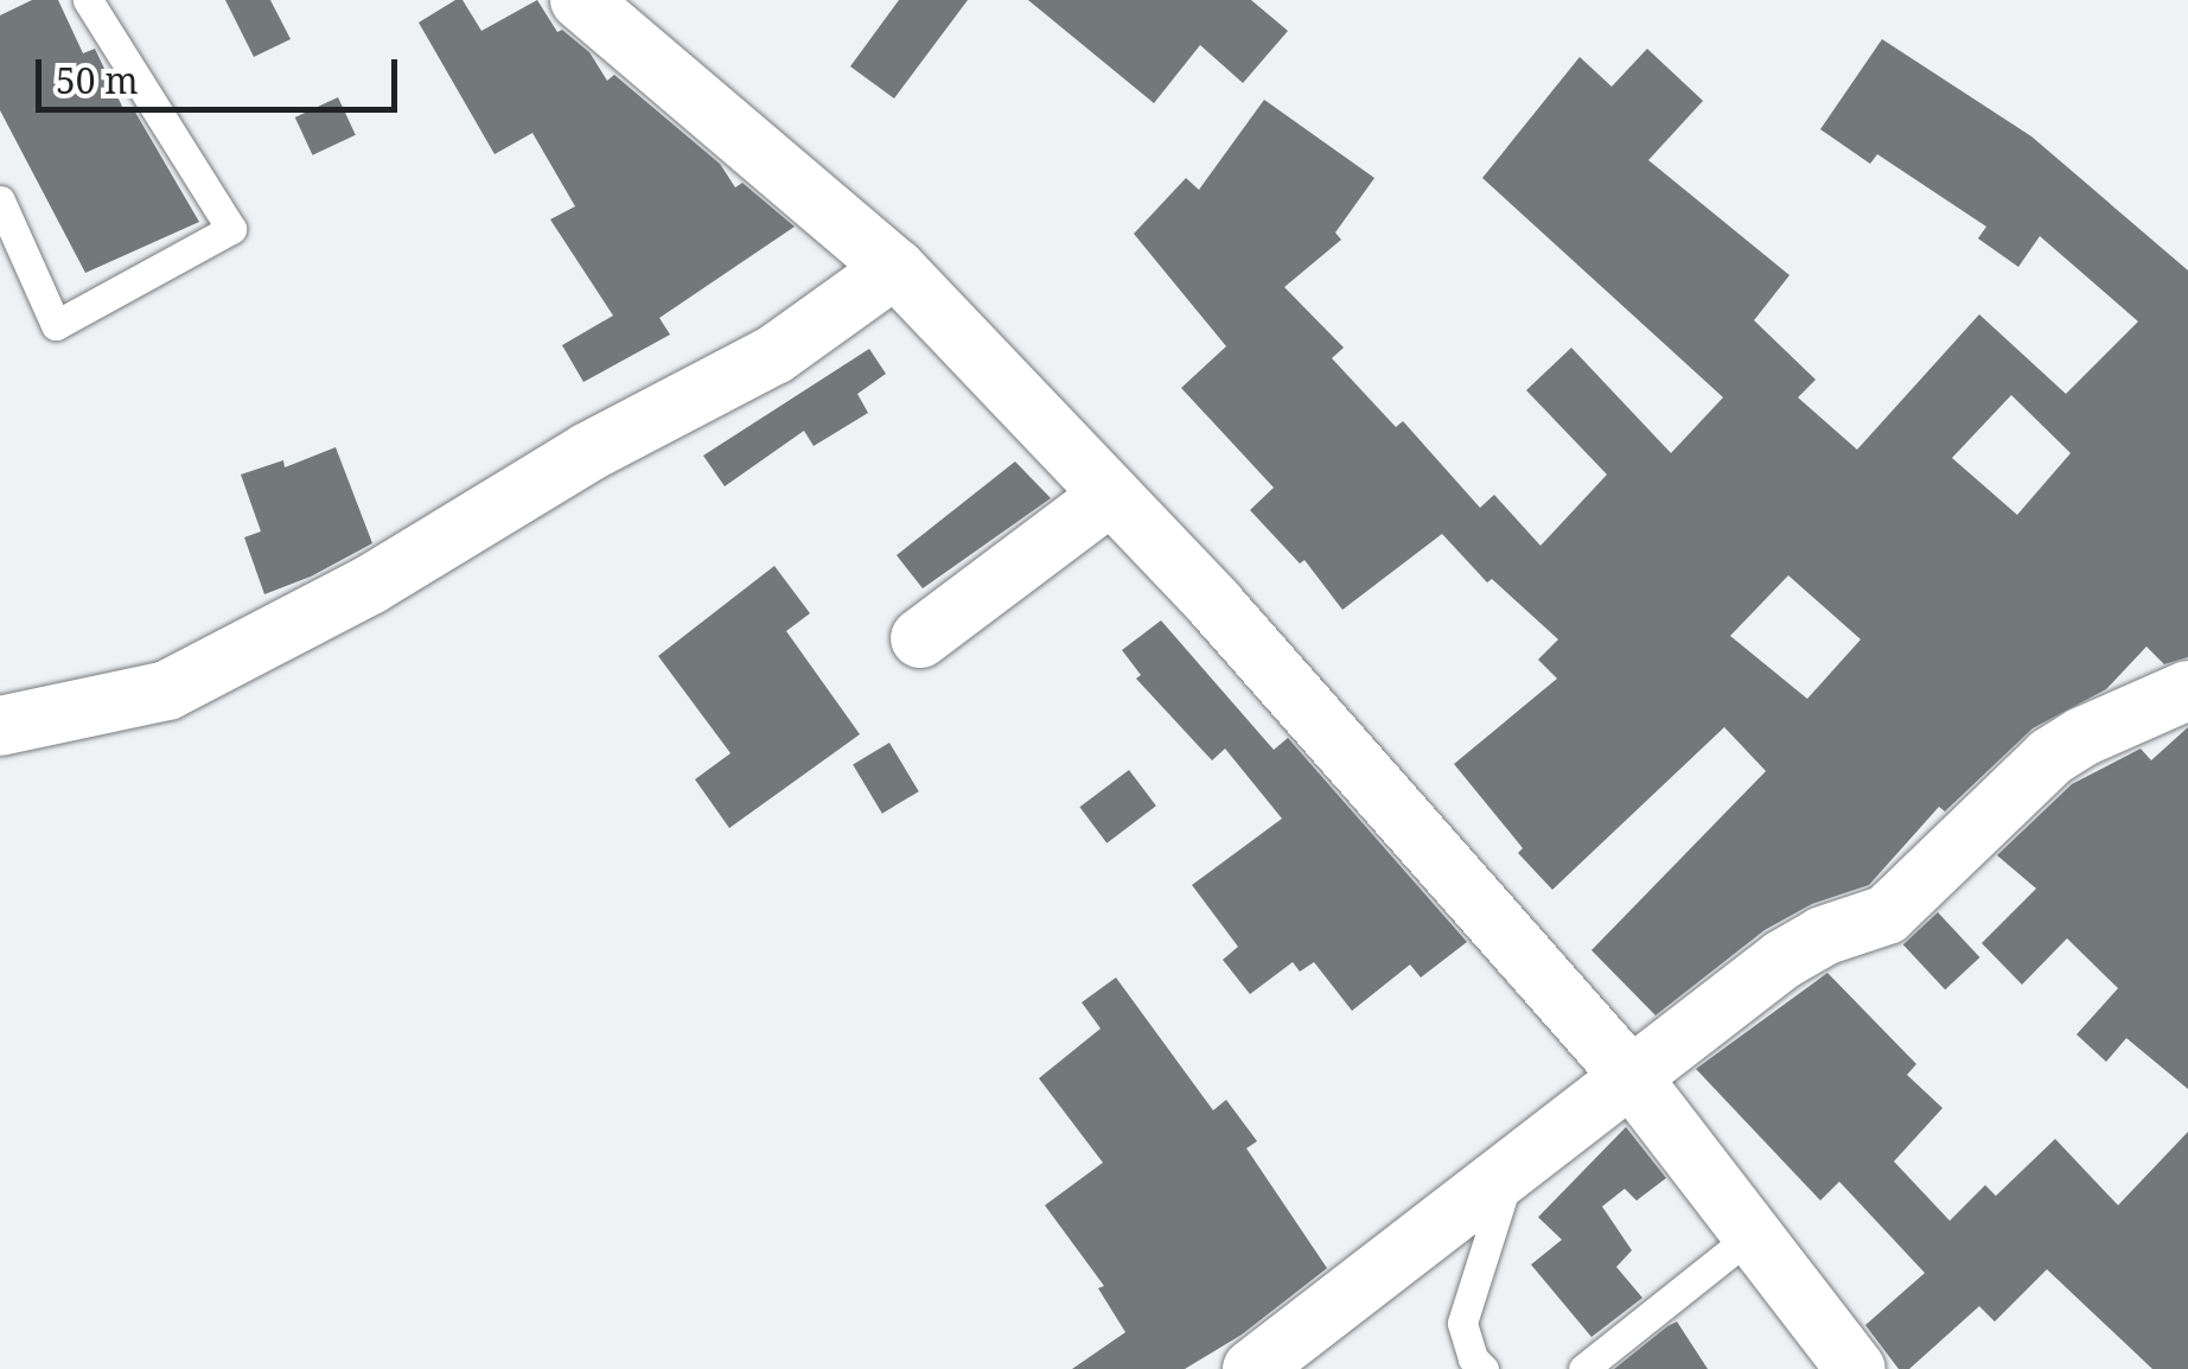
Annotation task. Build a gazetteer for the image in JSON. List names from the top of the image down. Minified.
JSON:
{"scale_bar":"50 m"}
